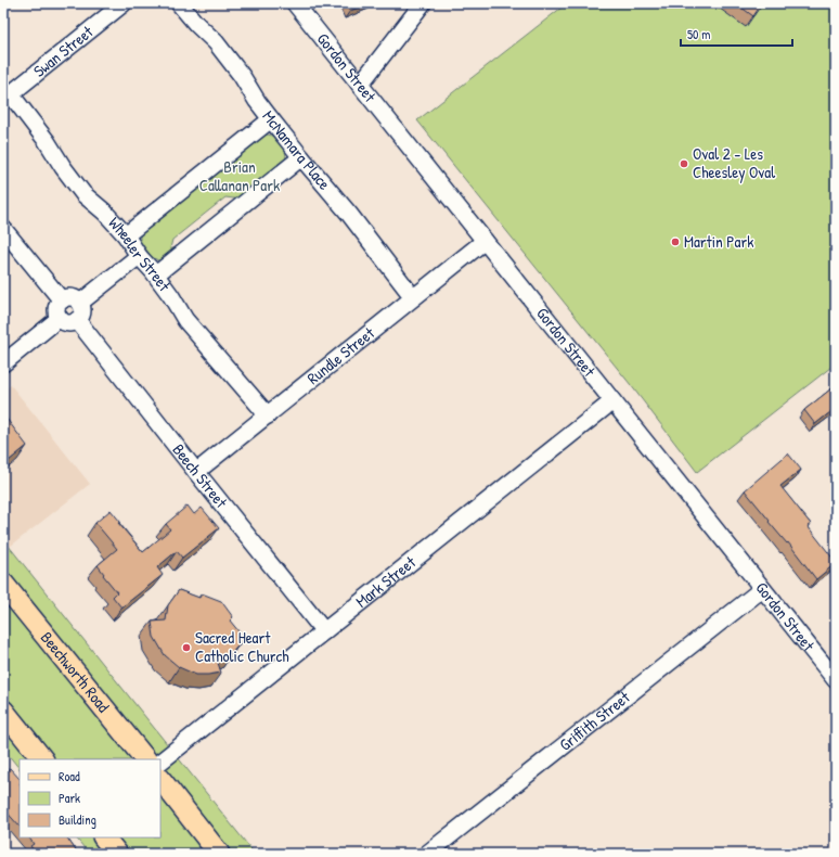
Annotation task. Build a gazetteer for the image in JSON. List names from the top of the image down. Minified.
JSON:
{"streets":{"main road":["Beechworth Road"],"street":["Swan Street","Gordon Street","McNamara Place","Wheeler Street","Rundle Street","Beech Street","Mark Street","Griffith Street"]},"crossings":[["Swan Street","Wheeler Street"],["Gordon Street","Rundle Street"],["Gordon Street","Mark Street"],["Gordon Street","Griffith Street"],["McNamara Place","Rundle Street"],["Wheeler Street","Rundle Street"],["Rundle Street","Beech Street"],["Beech Street","Mark Street"]],"parks":["Brian Callanan Park"],"places":["Oval 2 - Les Cheesley Oval","Martin Park","Sacred Heart Catholic Church"],"legend":["Road","Park","Building"],"scale_bar":"50 m"}
